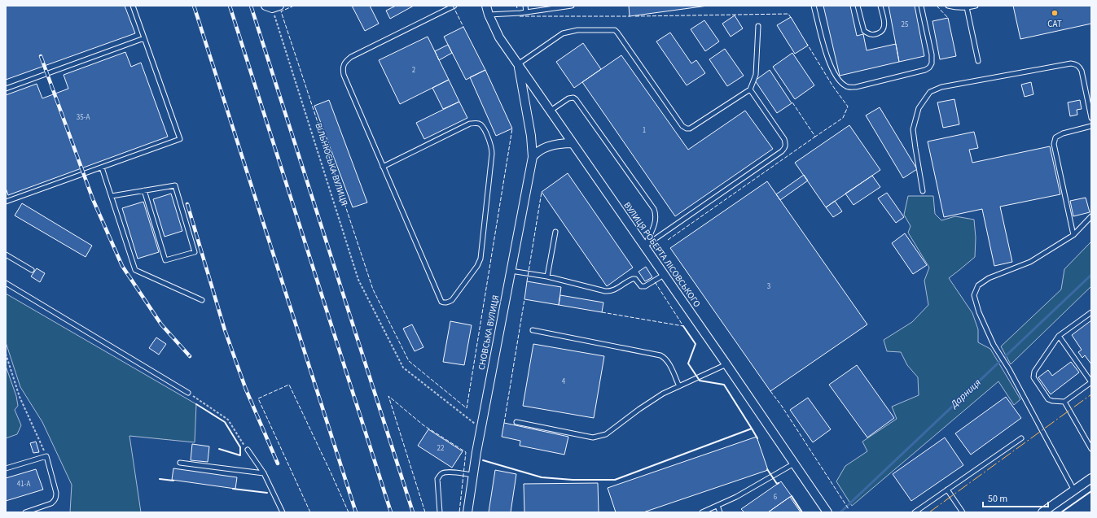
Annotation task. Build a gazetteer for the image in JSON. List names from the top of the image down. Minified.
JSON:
{"streets":{"street":["ВУЛИЦЯ РОБЕРТА ЛІСОВСЬКОГО","СНОВСЬКА ВУЛИЦЯ"],"path":["ВІЛЬНЮСЬКА ВУЛИЦЯ"]},"crossings":[["ВІЛЬНЮСЬКА ВУЛИЦЯ","СНОВСЬКА ВУЛИЦЯ"],["ВУЛИЦЯ РОБЕРТА ЛІСОВСЬКОГО","СНОВСЬКА ВУЛИЦЯ"]],"water":["Дарниця"],"places":["САТ"],"house_numbers":["25","2","35-А","1","3","4","22","41-А","6"],"scale_bar":"50 m"}
